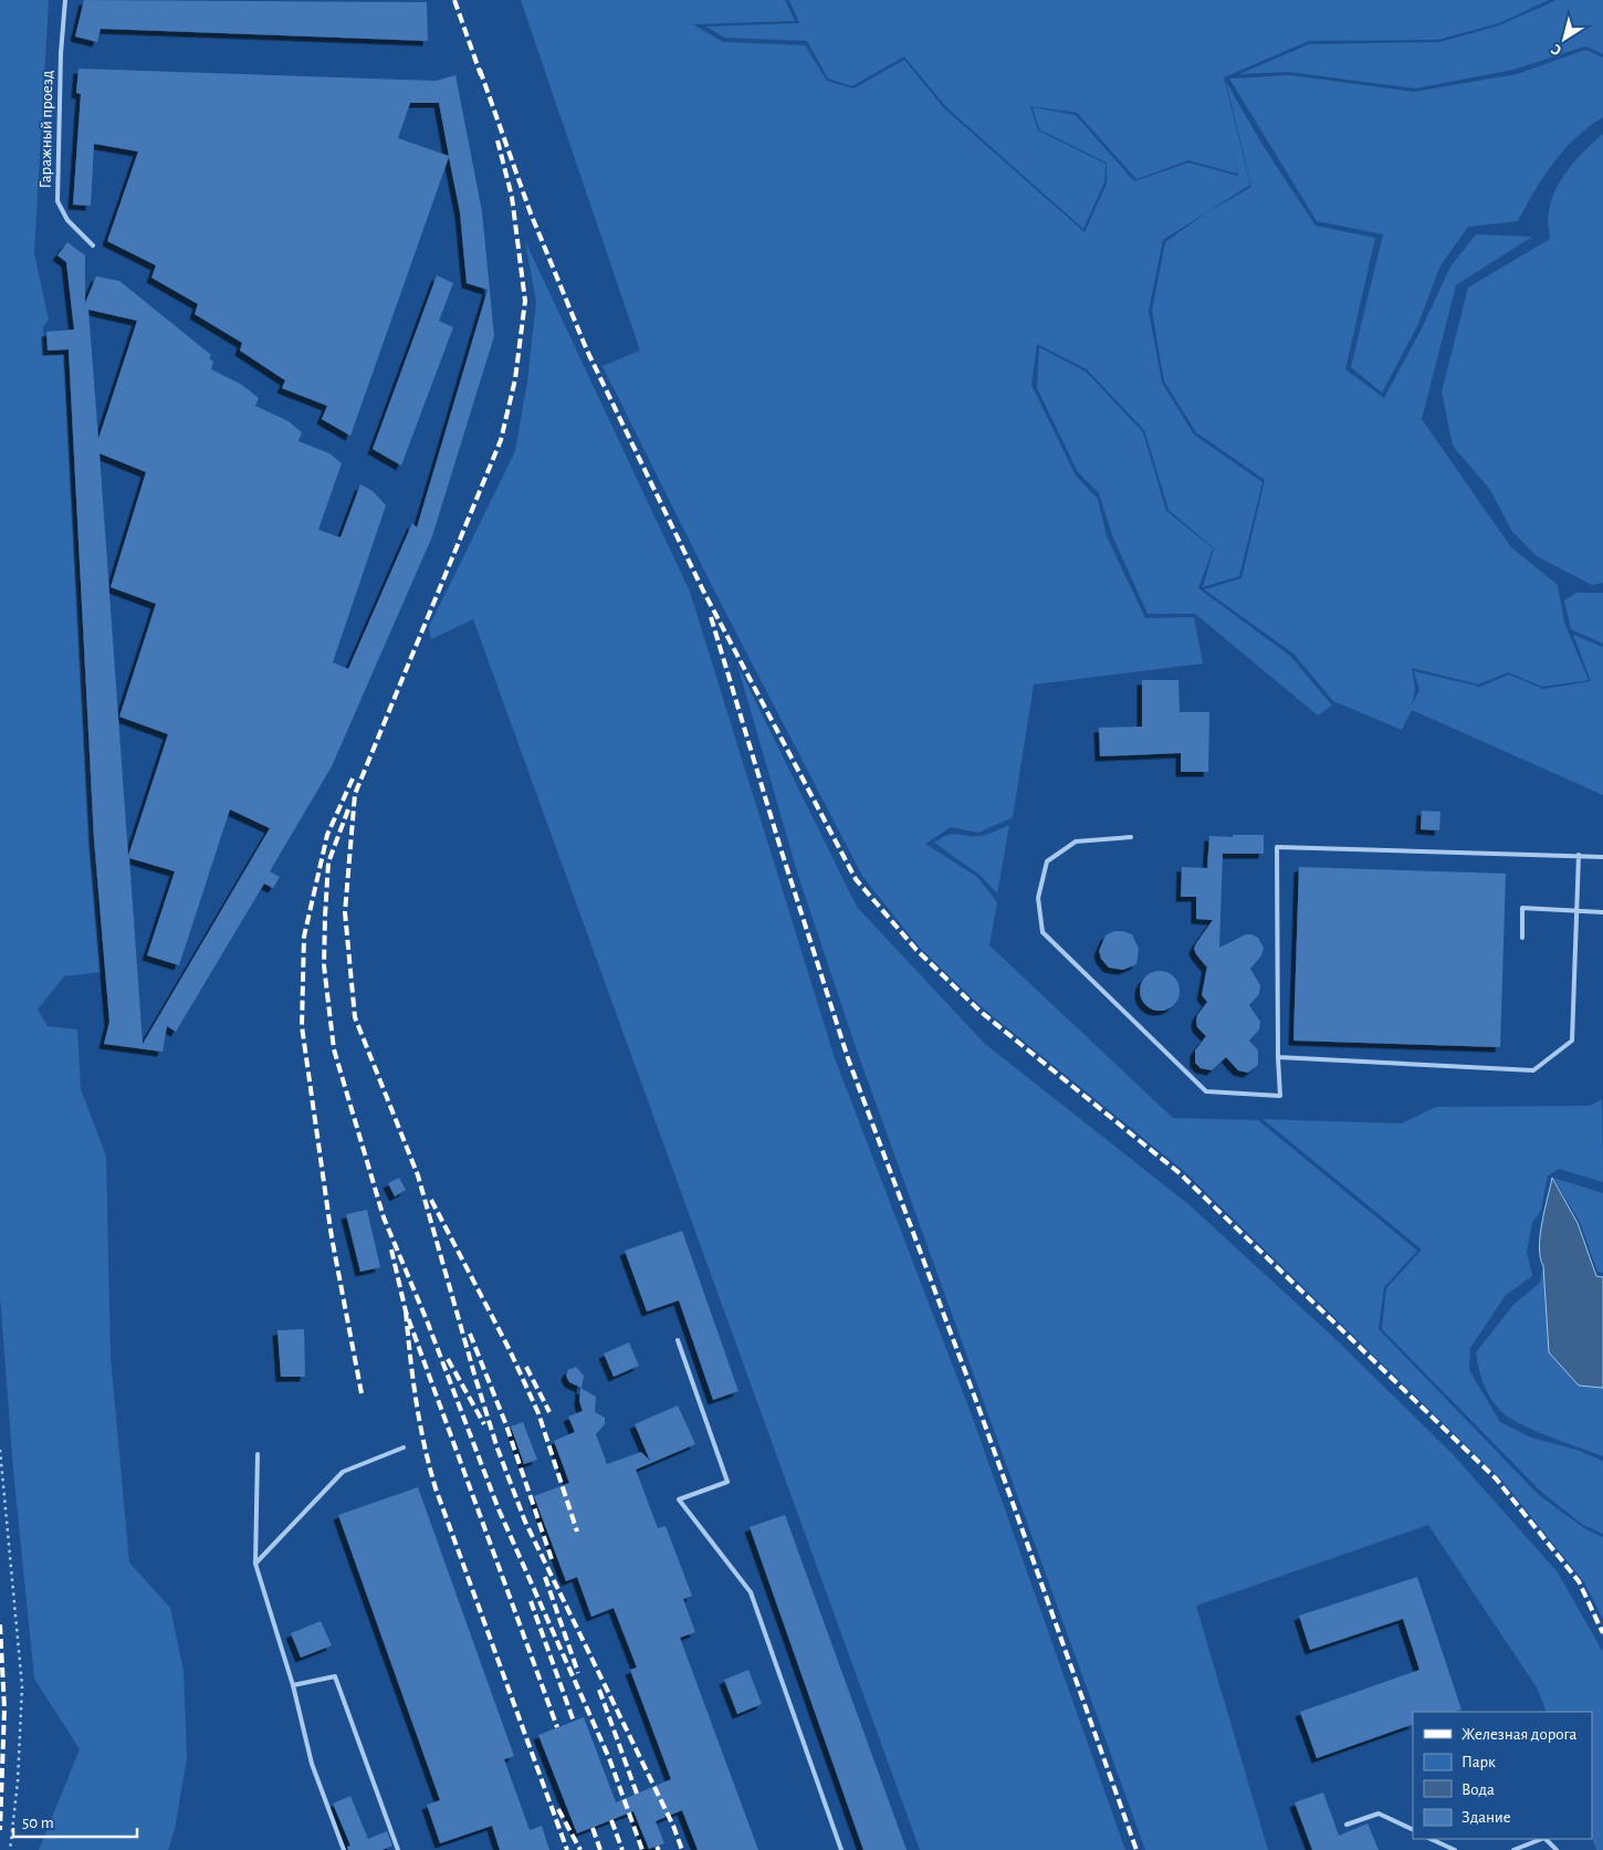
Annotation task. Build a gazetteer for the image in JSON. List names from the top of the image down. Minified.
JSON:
{"streets":{"lane":["Гаражный проезд"]},"legend":["Железная дорога","Парк","Вода","Здание"],"scale_bar":"50 m","north":"bottom left"}
